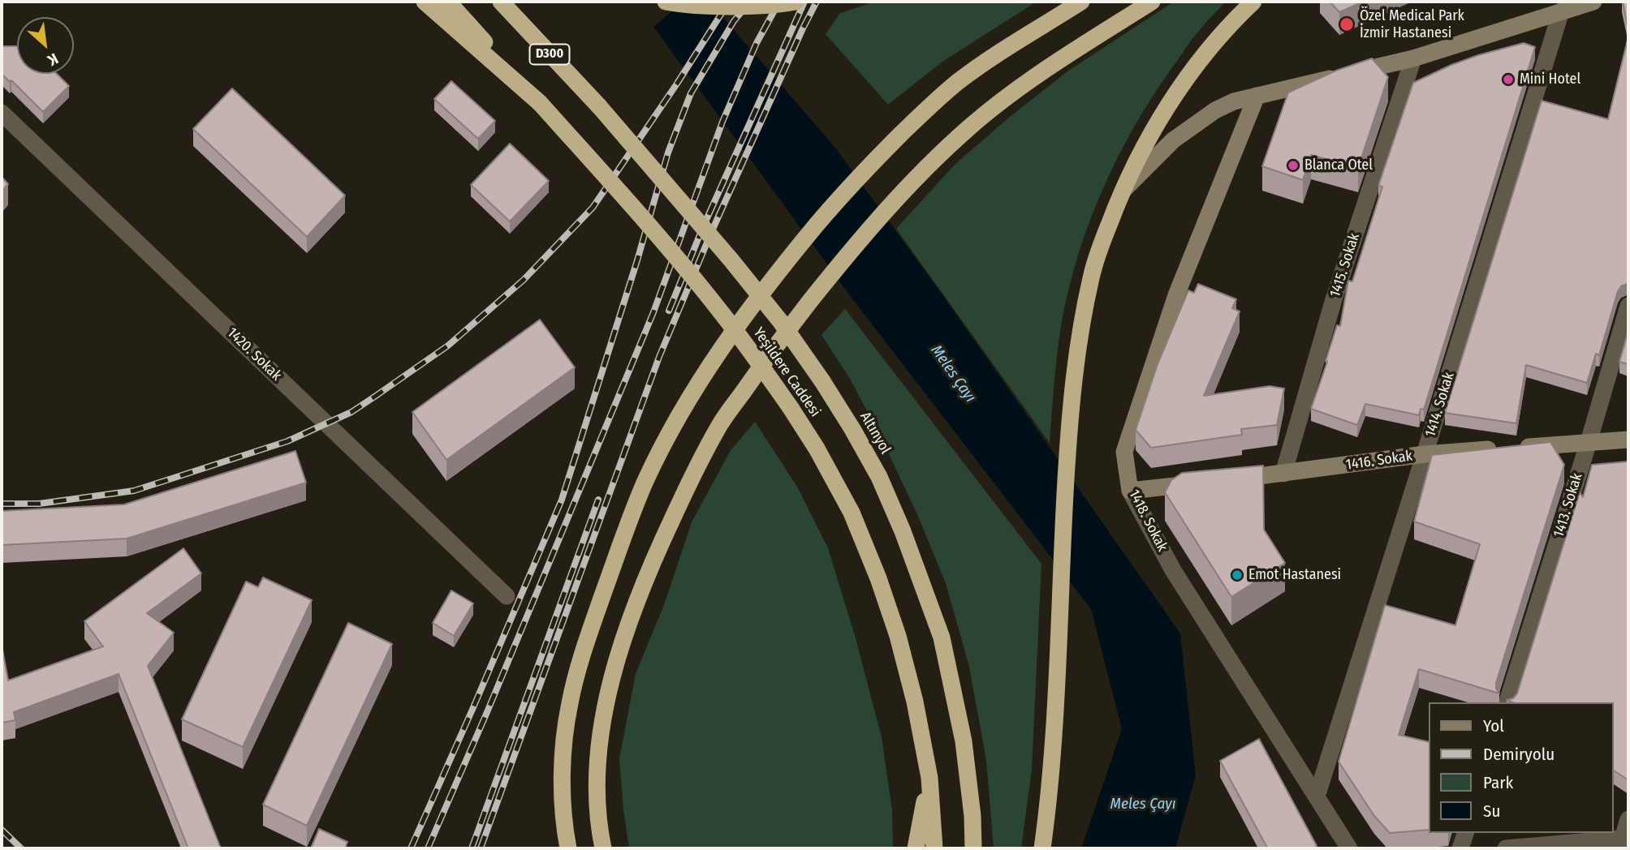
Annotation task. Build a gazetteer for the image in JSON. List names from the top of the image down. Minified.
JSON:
{"streets":{"highway":["D300","Yeşildere Caddesi","Altınyol"],"street":["1415. Sokak","1420. Sokak","1414. Sokak","1416. Sokak","1413. Sokak","1418. Sokak"]},"crossings":[["1415. Sokak","1416. Sokak"],["1414. Sokak","1416. Sokak"],["1414. Sokak","1418. Sokak"],["1416. Sokak","1413. Sokak"]],"water":["Meles Çayı"],"places":["Özel Medical Park İzmir Hastanesi","Mini Hotel","Blanca Otel","Emot Hastanesi"],"legend":["Yol","Demiryolu","Park","Su"],"north":"bottom right"}
